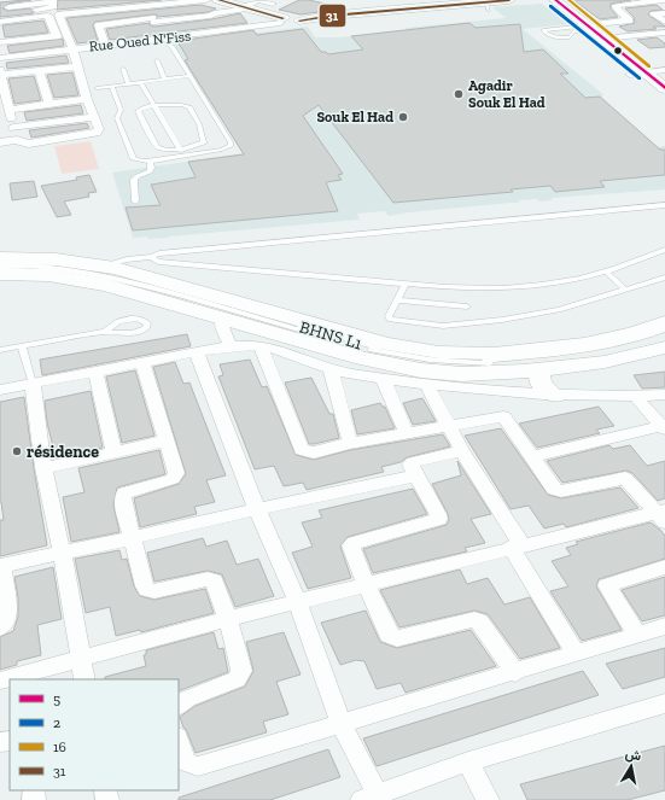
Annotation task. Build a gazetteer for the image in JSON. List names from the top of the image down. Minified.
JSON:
{"streets":{"street":["Rue Oued N'Fiss"],"lane":["BHNS L1"]},"places":["Agadir Souk El Had","Souk El Had","résidence"],"lines":["transit line 5","transit line 16","transit line 31","transit line 2"],"legend":["5","2","16","31"],"north":"top"}
